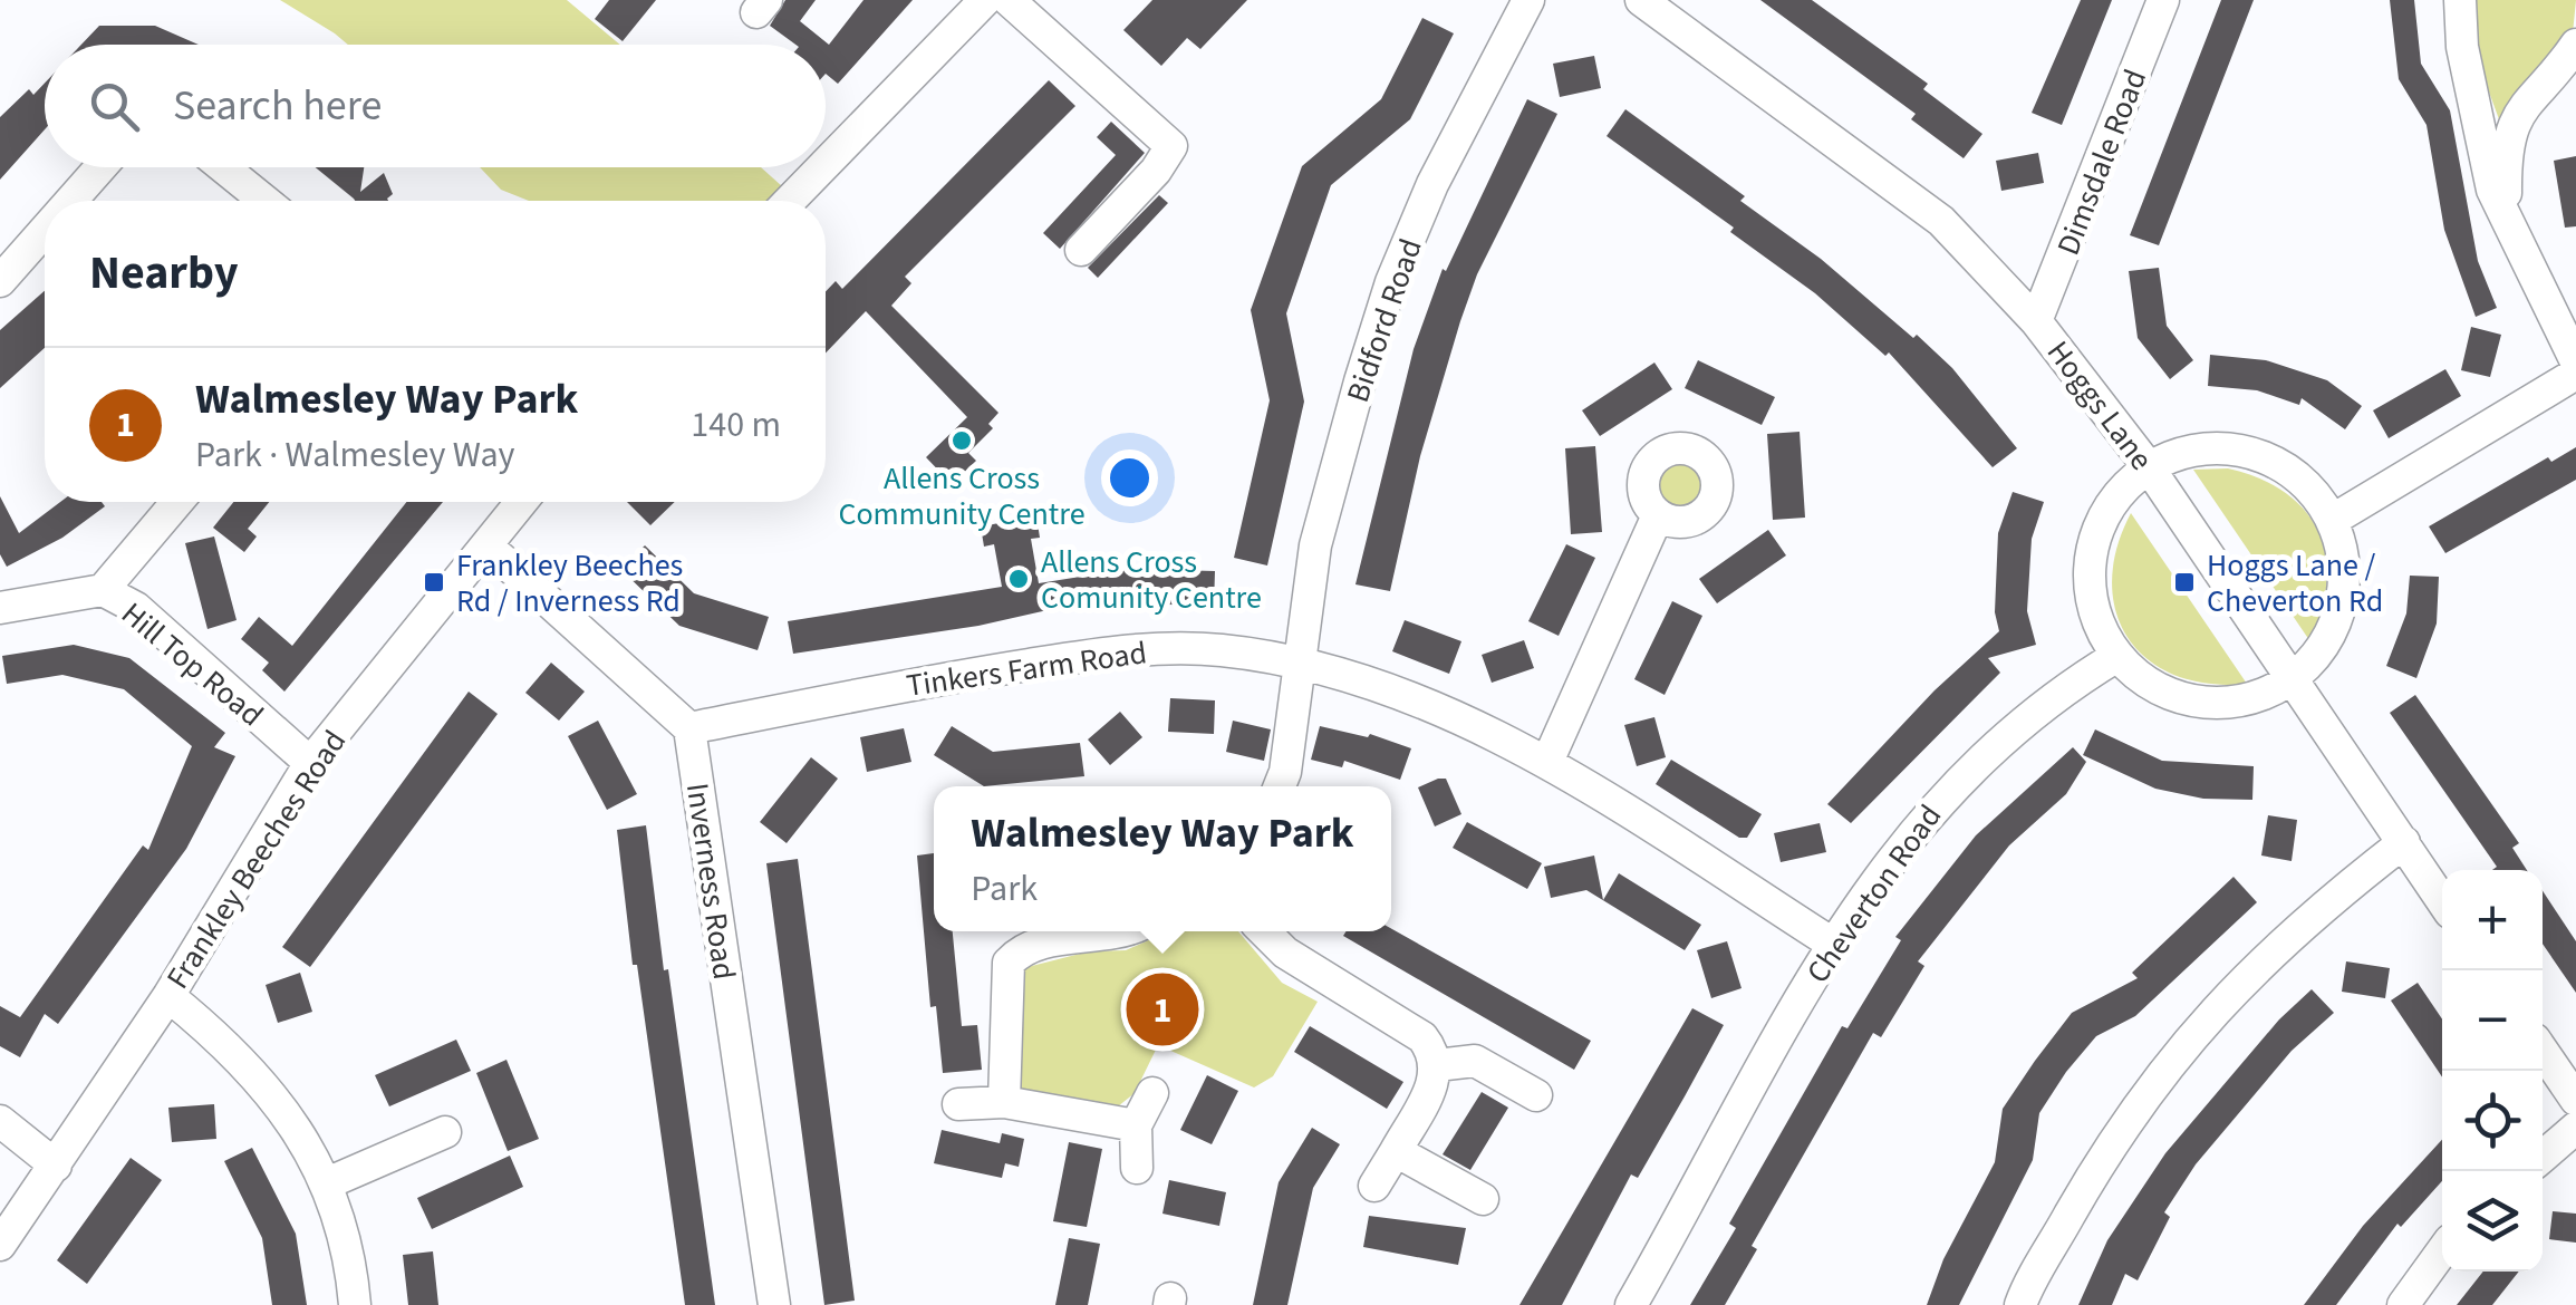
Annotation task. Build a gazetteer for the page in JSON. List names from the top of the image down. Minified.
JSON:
{"streets":{"street":["Dimsdale Road","Bidford Road","Hoggs Lane","Hill Top Road","Tinkers Farm Road","Frankley Beeches Road","Inverness Road","Cheverton Road"]},"crossings":[["Dimsdale Road","Hoggs Lane"],["Bidford Road","Tinkers Farm Road"],["Hill Top Road","Frankley Beeches Road"],["Tinkers Farm Road","Inverness Road"],["Tinkers Farm Road","Cheverton Road"]],"places":{"other":["Allens Cross Community Centre","Allens Cross Comunity Centre"],"transit":["Frankley Beeches Rd / Inverness Rd","Hoggs Lane / Cheverton Rd"]},"page":{"search":"Search here","heading":"Nearby","list":[{"mark":"1","name":"Walmesley Way Park","note":"Park · Walmesley Way","value":"140 m"}],"popup":["Walmesley Way Park","Park"],"map_buttons":["+","−"],"pins":"1"}}
